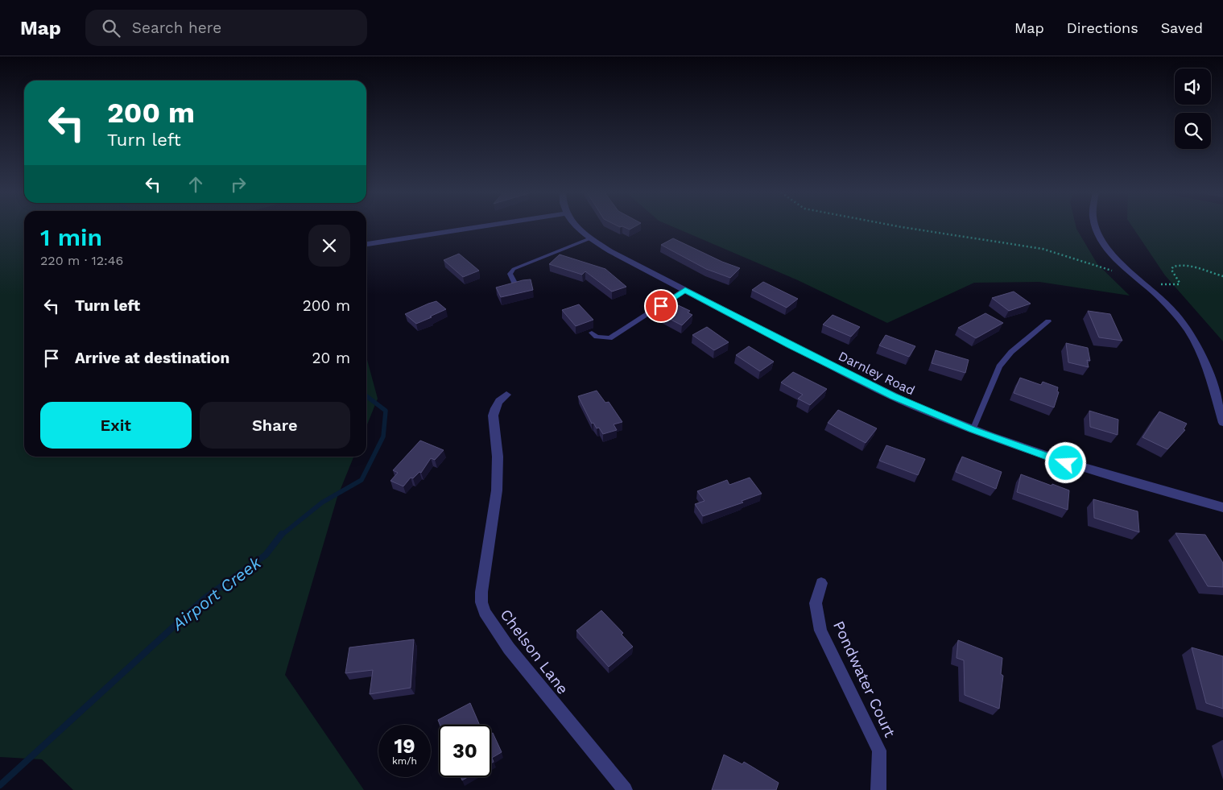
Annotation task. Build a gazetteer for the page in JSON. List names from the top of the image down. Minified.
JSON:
{"streets":{"street":["Darnley Road","Chelson Lane","Pondwater Court"]},"water":["Airport Creek"],"page":{"header":"Map","search":"Search here","nav":["Map","Directions","Saved"],"turn":["200 m","Turn left"],"heading":["1 min","220 m · 12:46"],"list":[{"name":"Turn left","value":"200 m"},{"name":"Arrive at destination","value":"20 m"}],"buttons":["Exit","Share"],"speed":"19 km/h","limit":"30"}}
